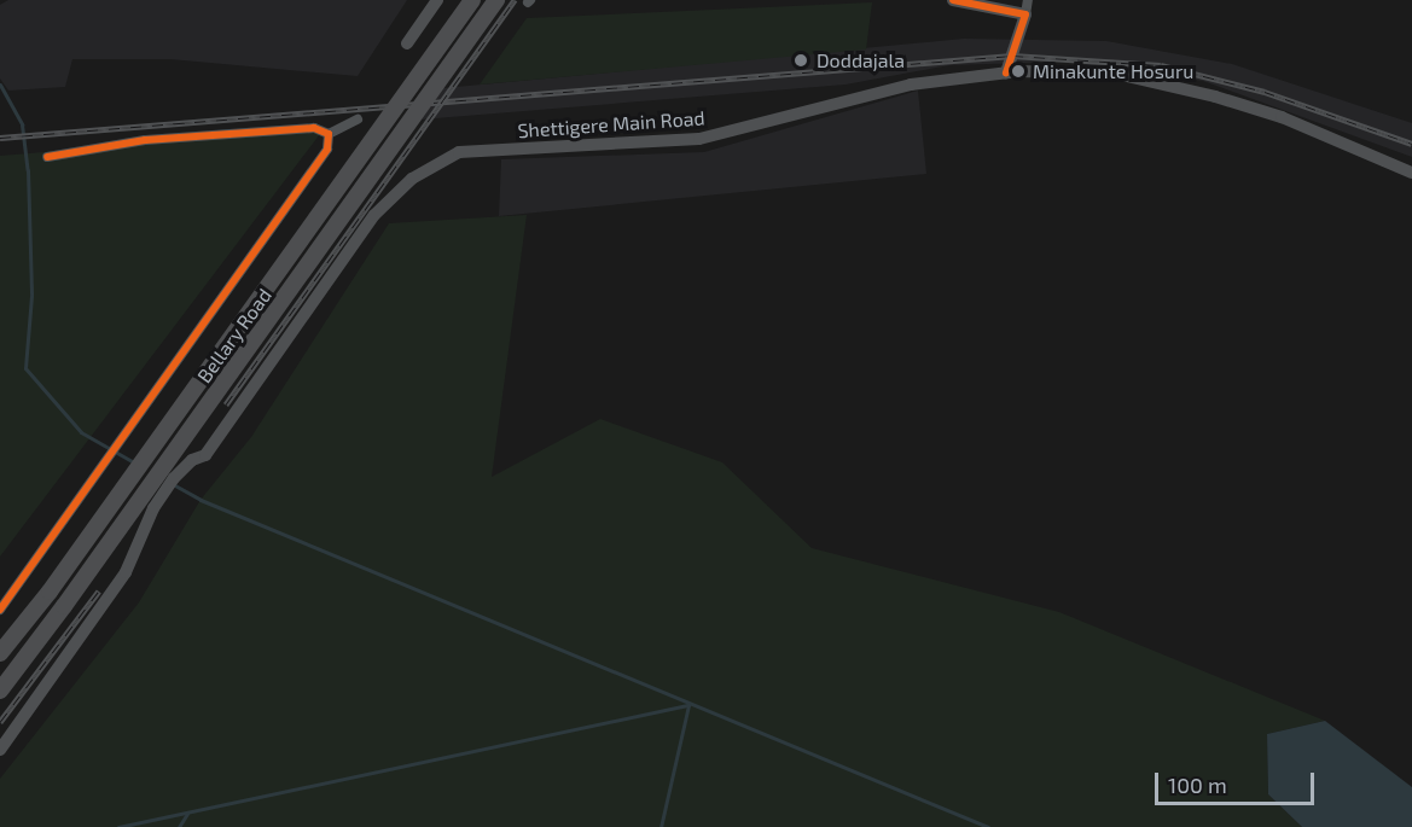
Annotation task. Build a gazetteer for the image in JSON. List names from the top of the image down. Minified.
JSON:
{"streets":{"highway":["Bellary Road"],"main road":["Shettigere Main Road"]},"places":["Doddajala","Minakunte Hosuru"],"scale_bar":"100 m"}
